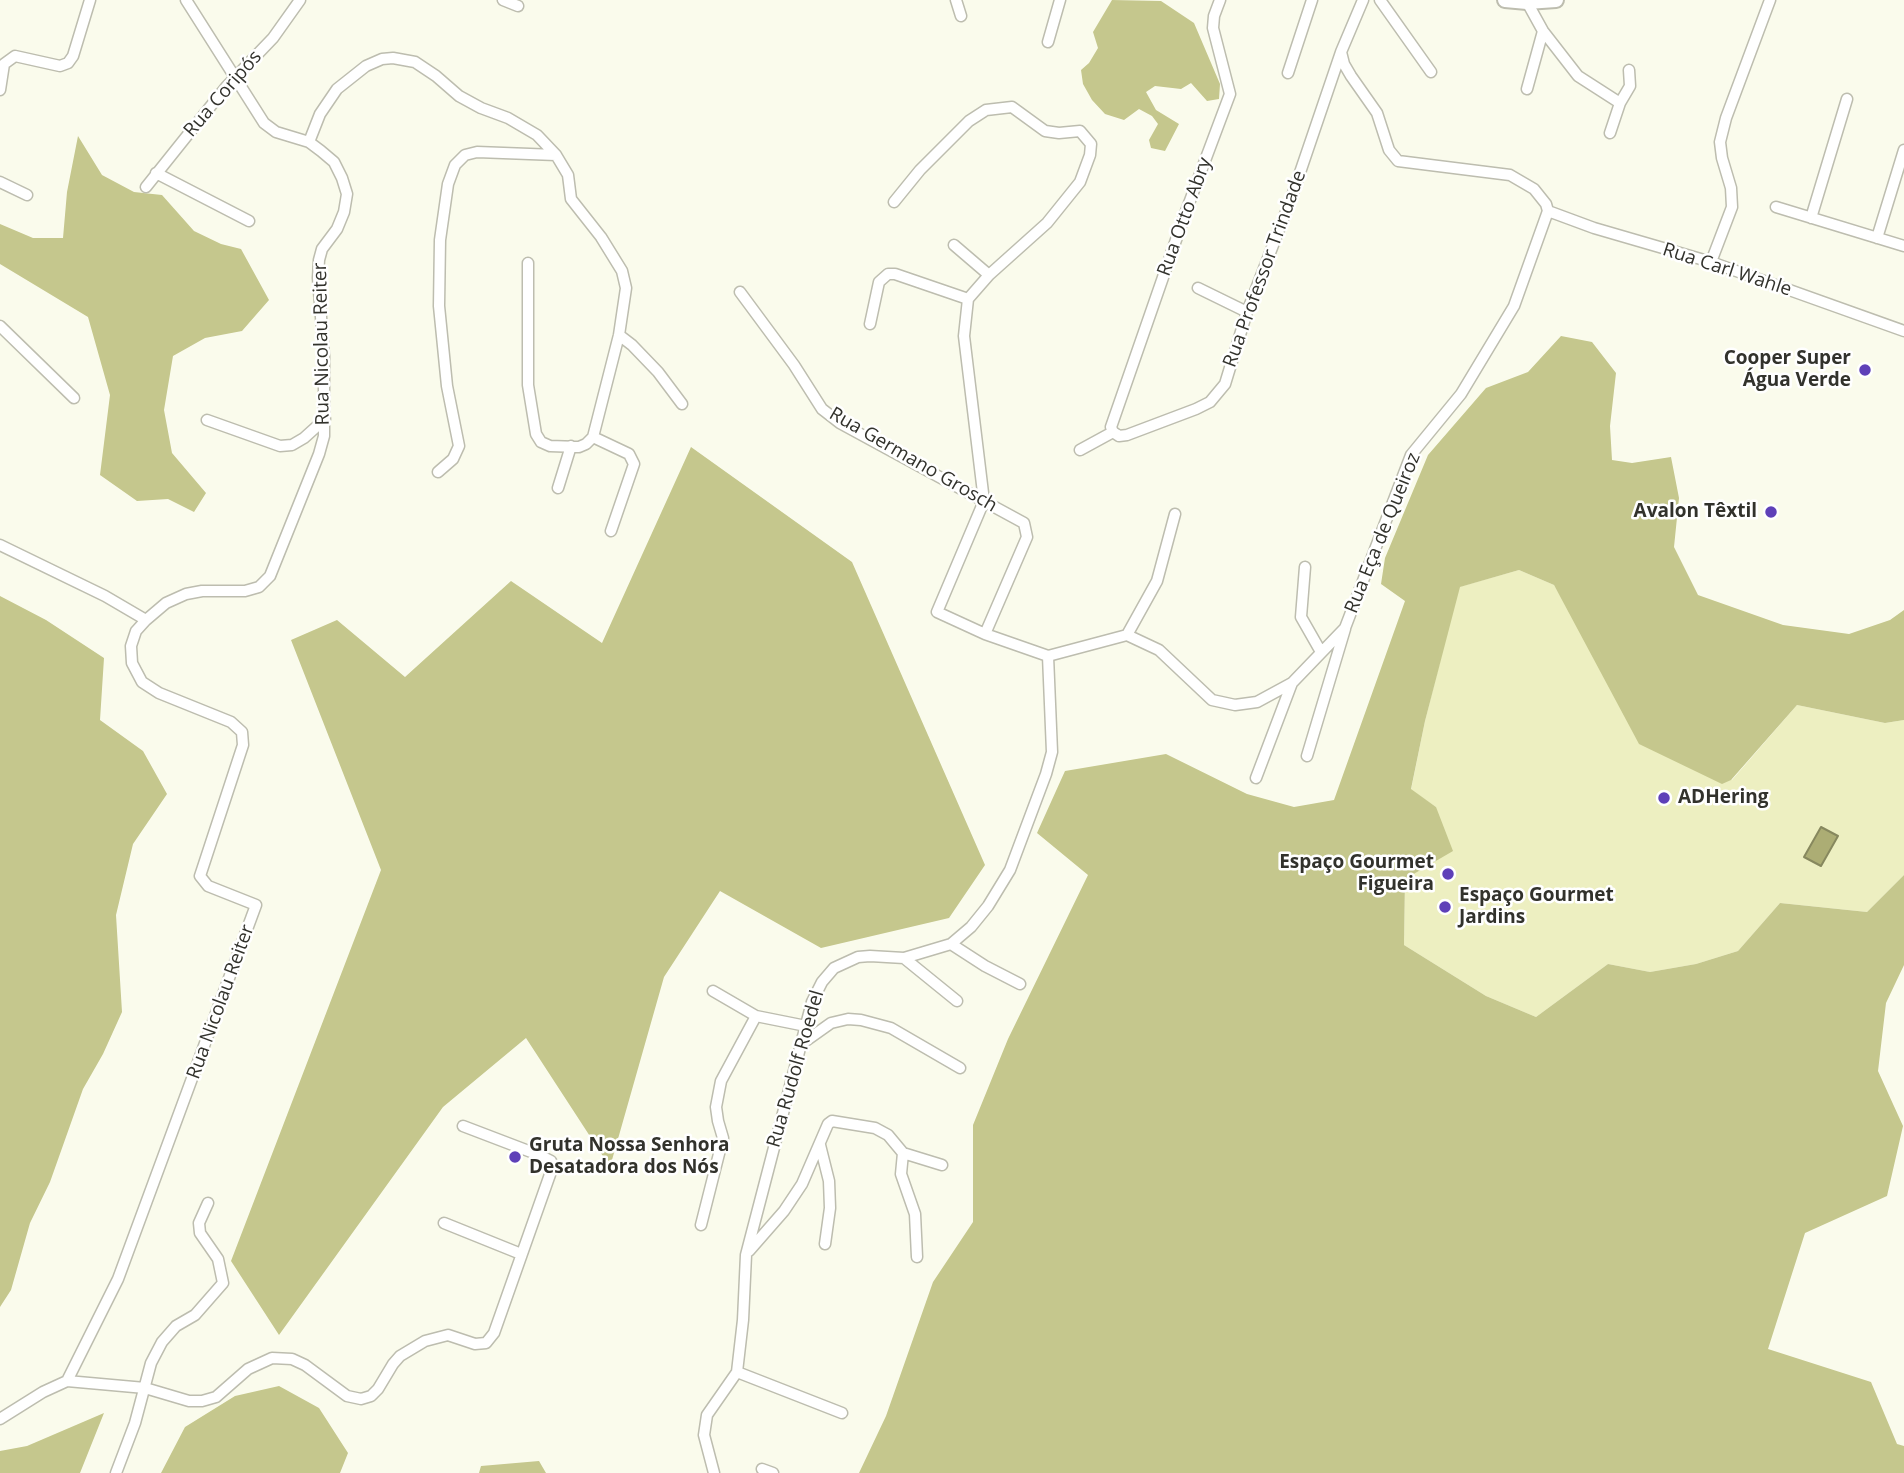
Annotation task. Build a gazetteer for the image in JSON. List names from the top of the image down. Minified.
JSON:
{"streets":{"street":["Rua Coripós","Rua Otto Abry","Rua Professor Trindade","Rua Carl Wahle","Rua Nicolau Reiter","Rua Germano Grosch","Rua Eça de Queiroz","Rua Rudolf Roedel"]},"crossings":[["Rua Coripós","Rua Nicolau Reiter"],["Rua Otto Abry","Rua Professor Trindade"],["Rua Carl Wahle","Rua Eça de Queiroz"]],"places":["Cooper Super Água Verde","Avalon Têxtil","ADHering","Espaço Gourmet Figueira","Espaço Gourmet Jardins","Gruta Nossa Senhora Desatadora dos Nós"]}
